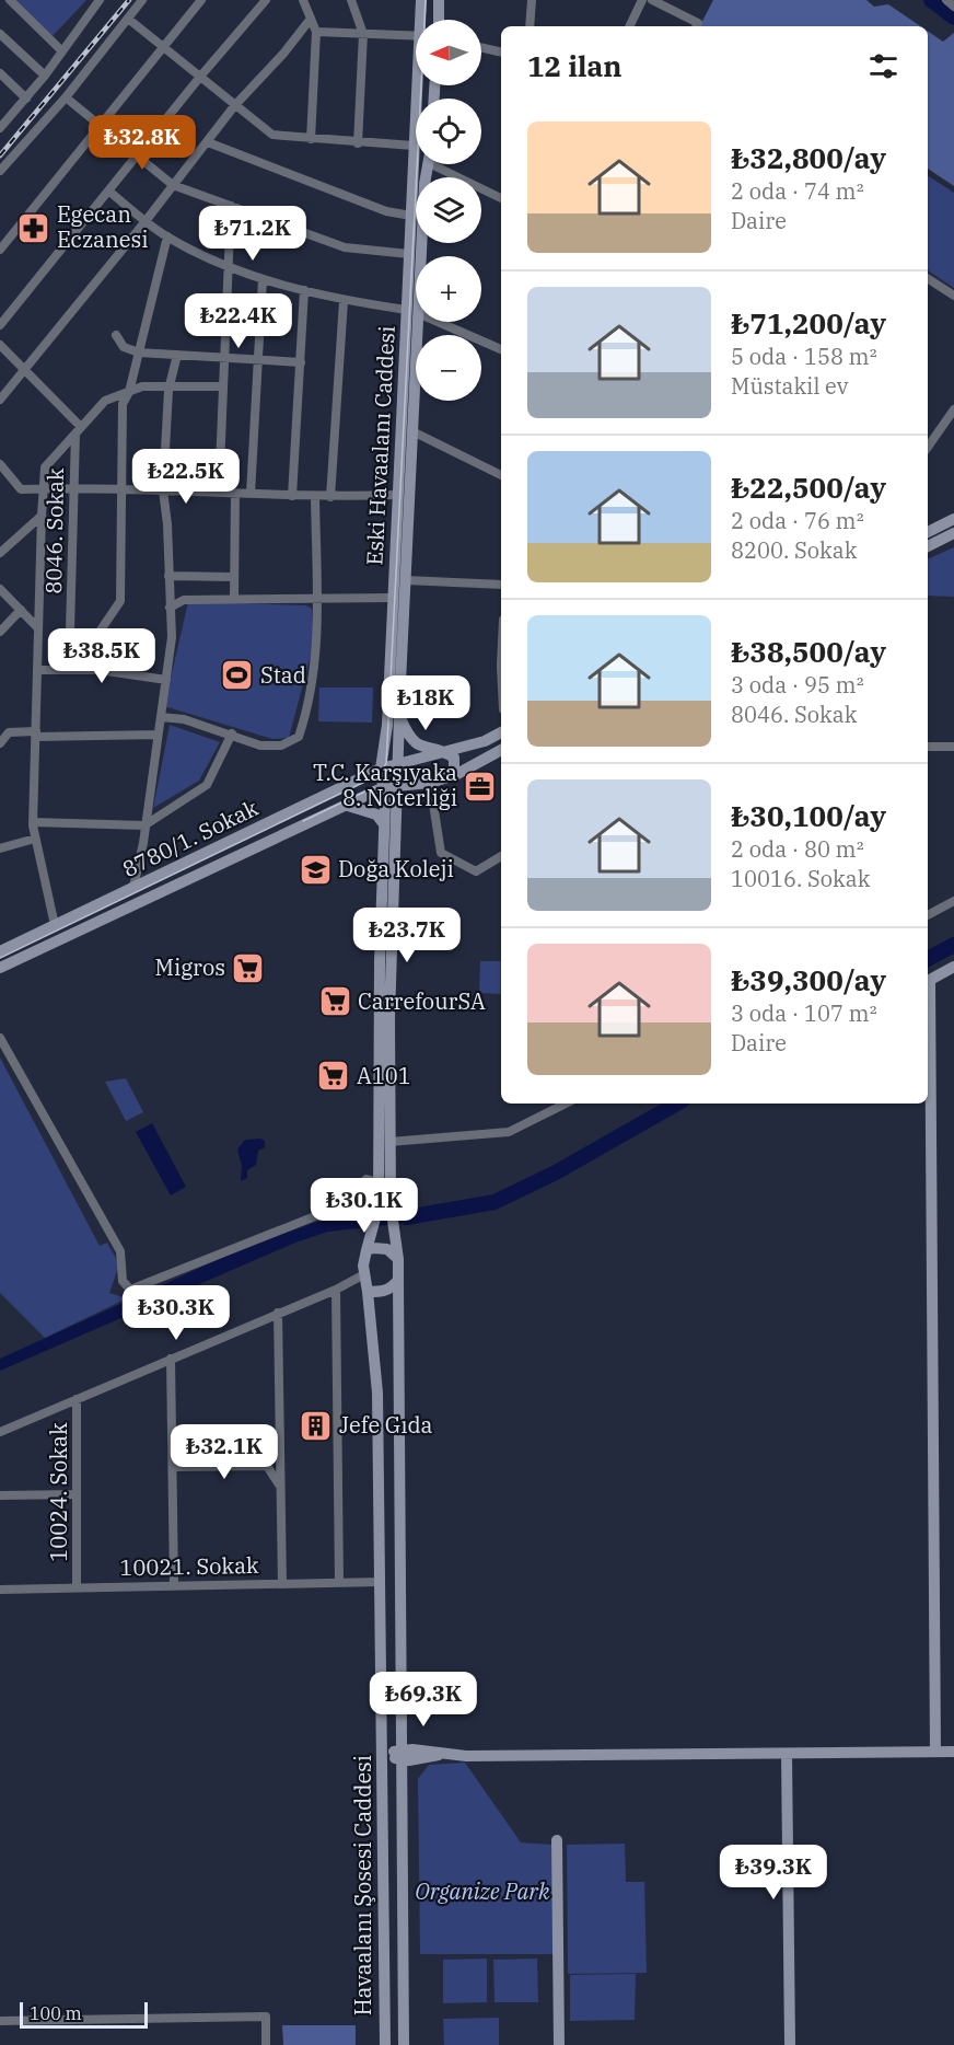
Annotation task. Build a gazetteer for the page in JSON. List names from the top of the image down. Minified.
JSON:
{"streets":{"street":["Eski Havaalanı Caddesi","8046. Sokak","8780/1. Sokak","10024. Sokak","10021. Sokak","Havaalanı Şosesi Caddesi"]},"crossings":[["Eski Havaalanı Caddesi","8780/1. Sokak"],["10024. Sokak","10021. Sokak"],["10021. Sokak","Havaalanı Şosesi Caddesi"]],"parks":["Organize Park"],"places":{"pharmacy":["Egecan Eczanesi"],"sports":["Stad"],"office":["T.C. Karşıyaka 8. Noterliği"],"school or university":["Doğa Koleji"],"supermarket":["Migros","CarrefourSA","A101"],"building":["Jefe Gıda"]},"scale_bar":"100 m","north":"left","page":{"map_buttons":["+","−"],"heading":"12 ilan","list":[{"name":"₺32,800/ay","note":"2 oda · 74 m² · Daire"},{"name":"₺71,200/ay","note":"5 oda · 158 m² · Müstakil ev"},{"name":"₺22,500/ay","note":"2 oda · 76 m² · 8200. Sokak"},{"name":"₺38,500/ay","note":"3 oda · 95 m² · 8046. Sokak"},{"name":"₺30,100/ay","note":"2 oda · 80 m² · 10016. Sokak"},{"name":"₺39,300/ay","note":"3 oda · 107 m² · Daire"}],"price":["₺32.8K","₺71.2K","₺22.4K","₺22.5K","₺38.5K","₺18K","₺23.7K","₺30.1K","₺30.3K","₺32.1K","₺69.3K","₺39.3K"],"scale":"100 m"}}
